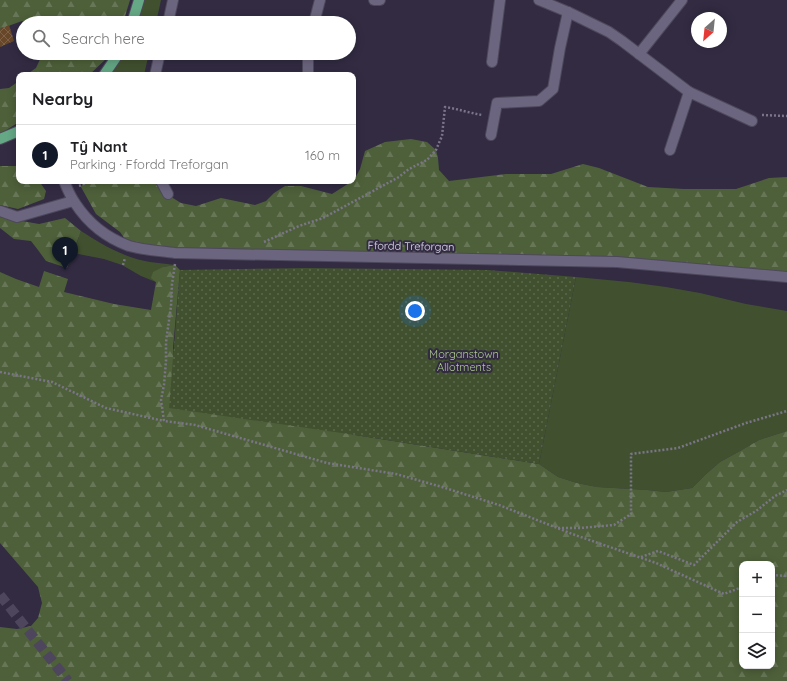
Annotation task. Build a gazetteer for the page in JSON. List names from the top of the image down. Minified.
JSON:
{"streets":{"street":["Ffordd Treforgan"]},"parks":["Morganstown Allotments"],"north":"bottom left","page":{"search":"Search here","heading":"Nearby","list":[{"mark":"1","name":"Tŷ Nant","note":"Parking · Ffordd Treforgan","value":"160 m"}],"pins":"1","map_buttons":["+","−"]}}
